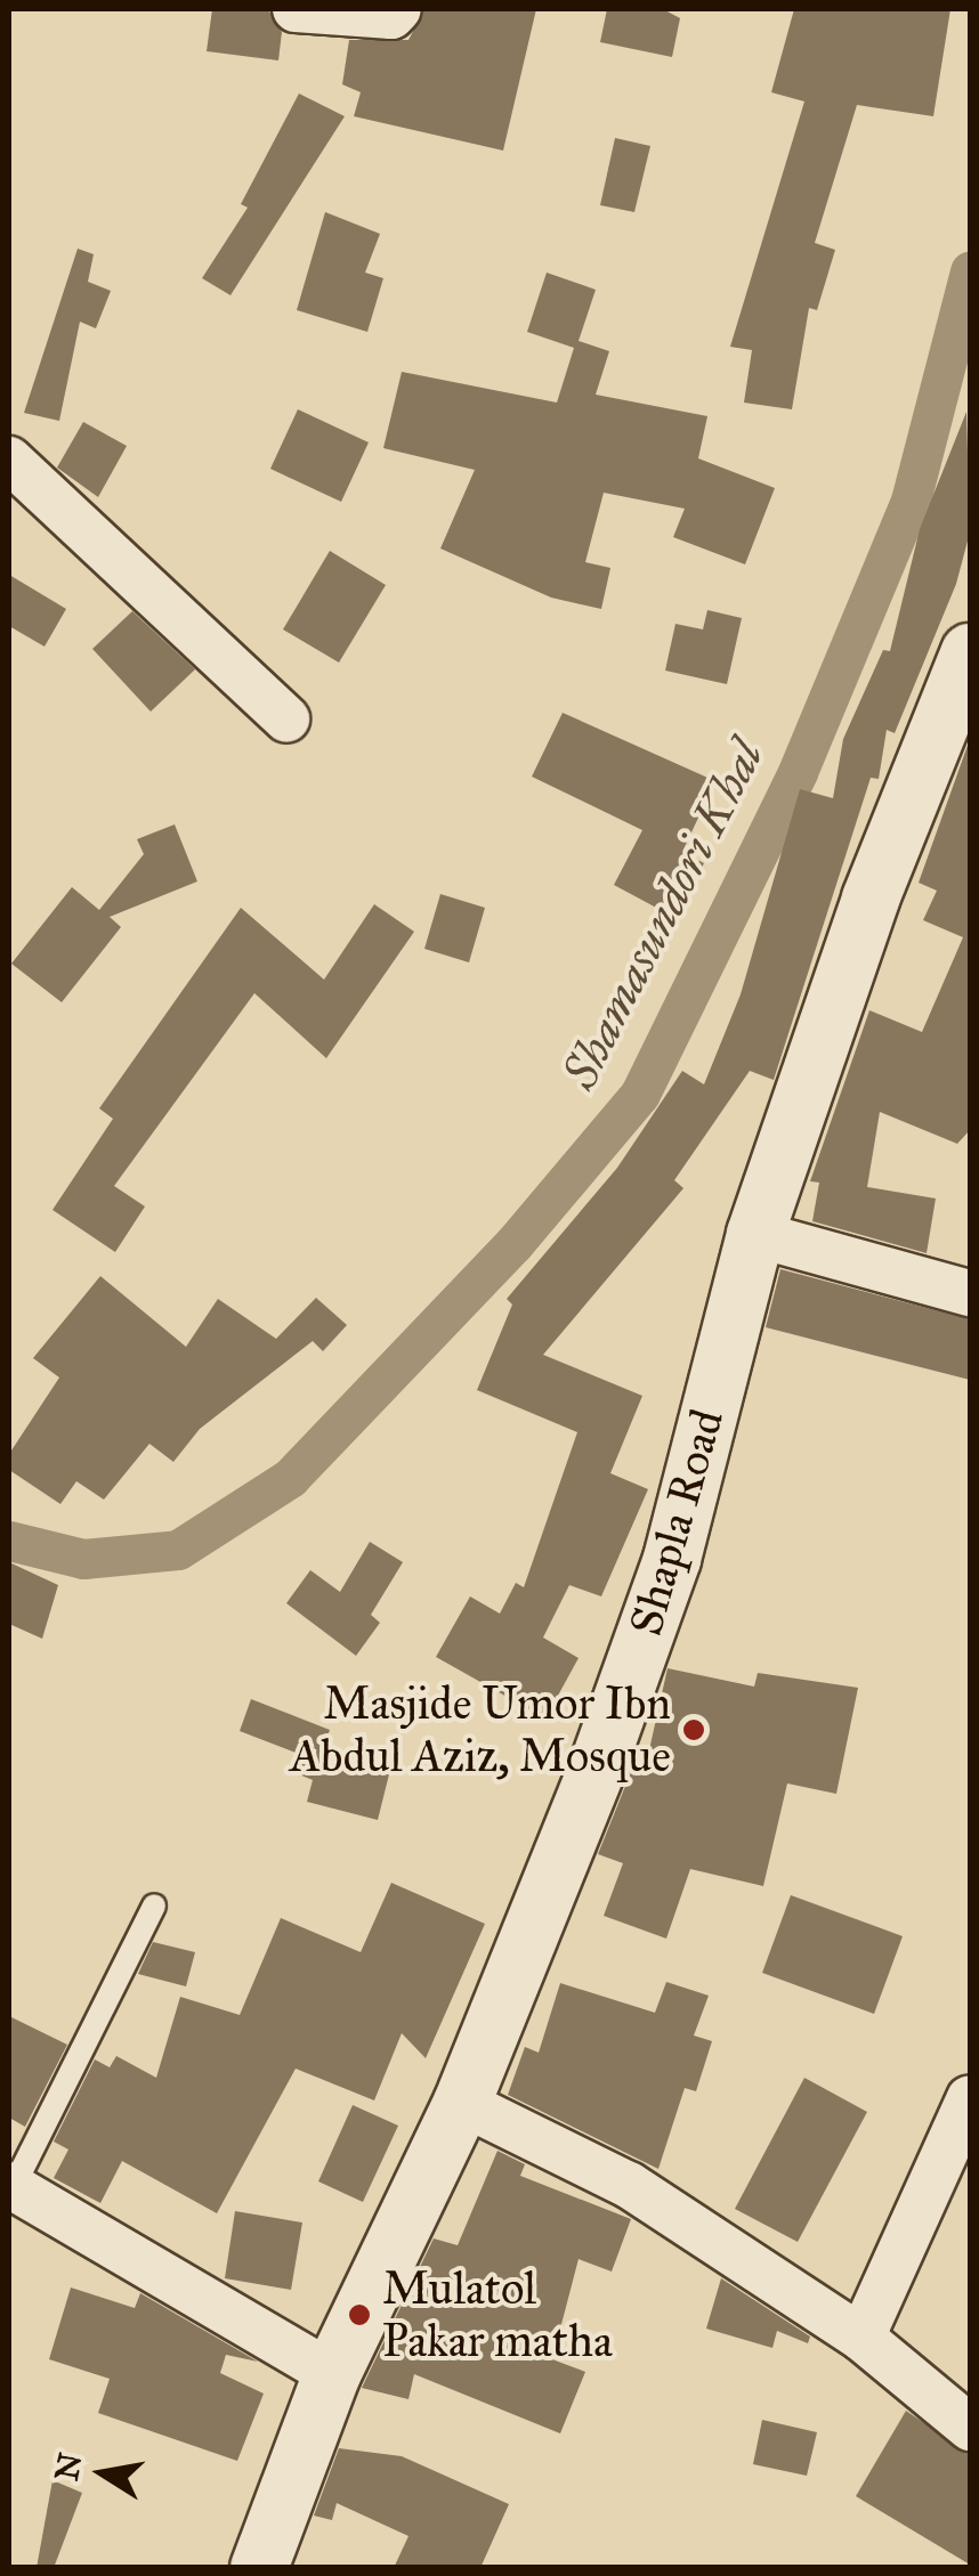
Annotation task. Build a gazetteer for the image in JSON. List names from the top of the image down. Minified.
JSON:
{"streets":{"street":["Shapla Road"]},"water":["Shamasundori Khal"],"places":["Masjide Umor Ibn Abdul Aziz, Mosque","Mulatol Pakar matha"],"north":"left"}
